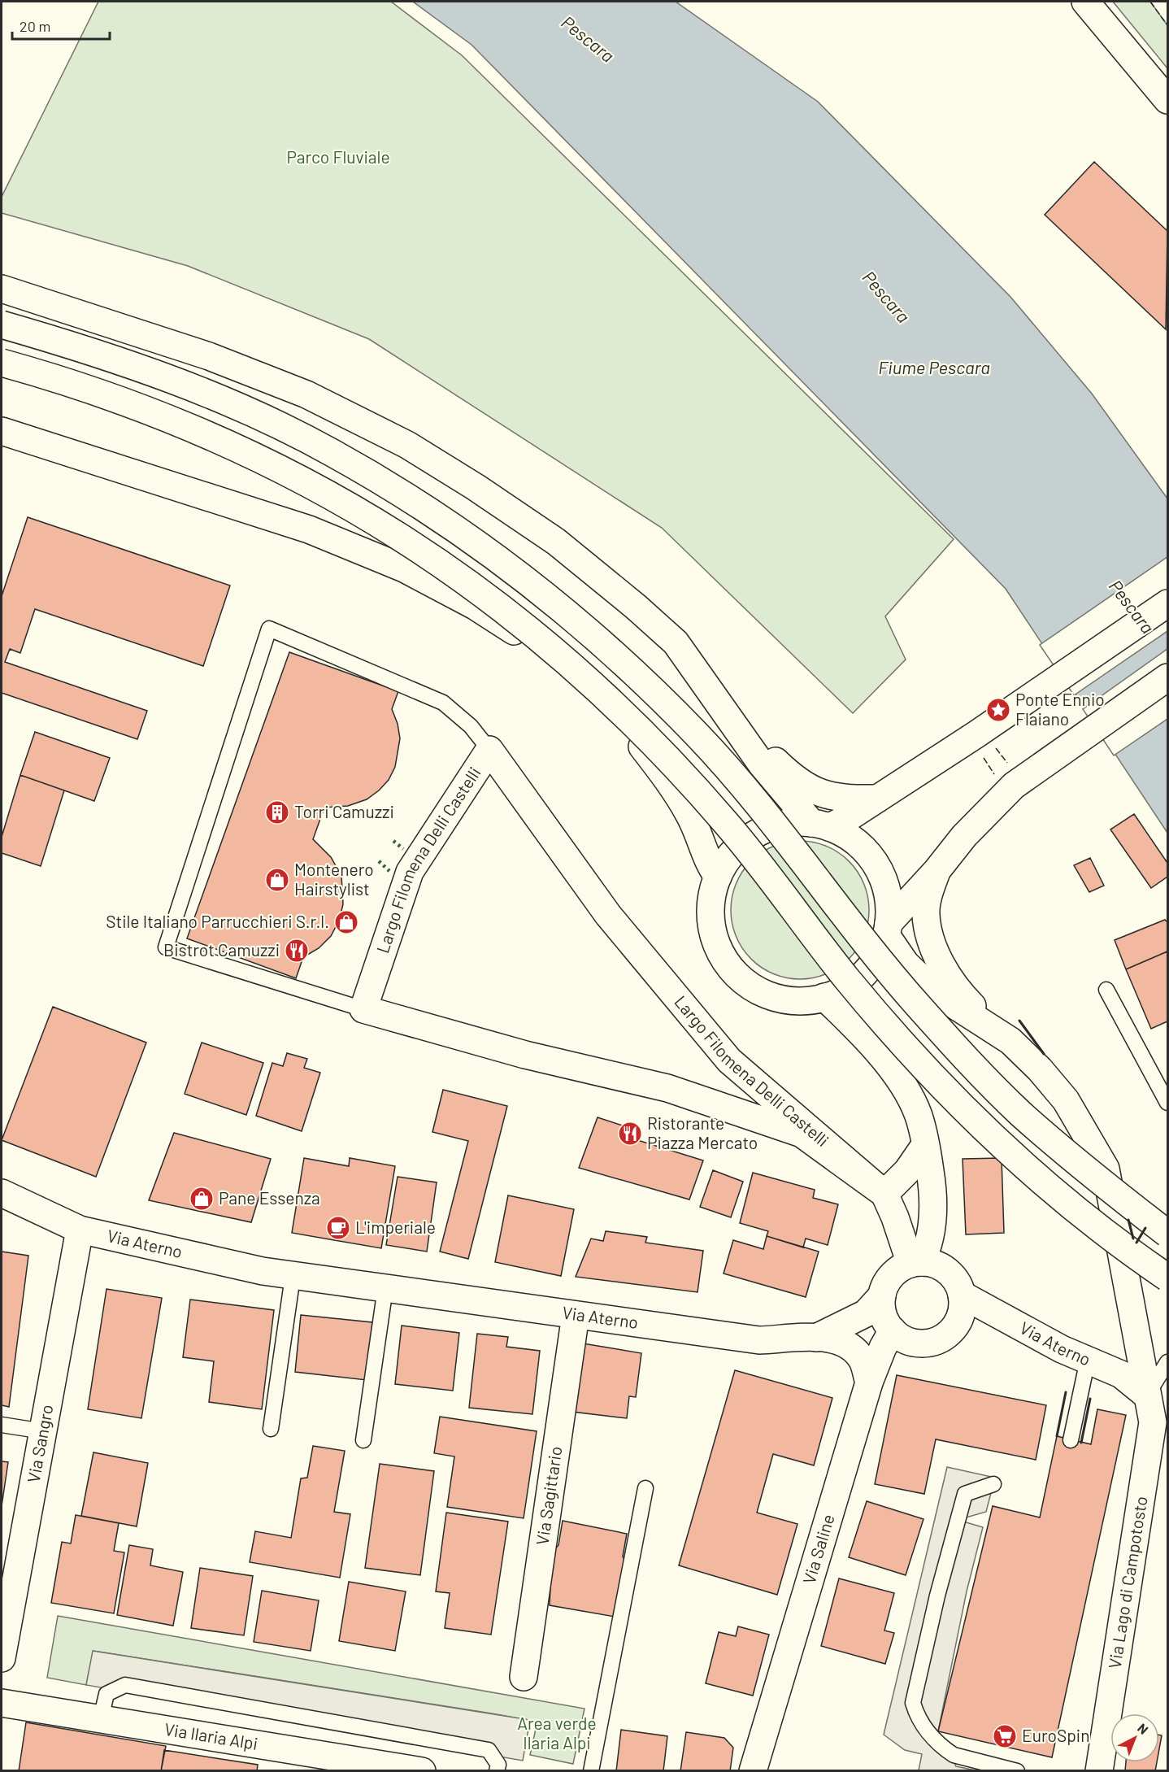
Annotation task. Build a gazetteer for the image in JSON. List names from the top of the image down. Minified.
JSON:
{"streets":{"main road":["Largo Filomena Delli Castelli","Via Aterno","Via Sangro","Via Sagittario","Via Saline","Via Lago di Campotosto","Via Ilaria Alpi"]},"crossings":[["Largo Filomena Delli Castelli","Via Aterno"],["Largo Filomena Delli Castelli","Via Saline"],["Via Aterno","Via Sangro"],["Via Aterno","Via Sagittario"],["Via Aterno","Via Saline"],["Via Aterno","Via Lago di Campotosto"]],"water":["Pescara","Fiume Pescara"],"parks":["Parco Fluviale","Area verde Ilaria Alpi"],"places":{"place":["Ponte Ennio Flaiano"],"building":["Torri Camuzzi"],"shop":["Montenero Hairstylist","Stile Italiano Parrucchieri S.r.l.","Pane Essenza"],"restaurant":["Bistrot Camuzzi","Ristorante Piazza Mercato"],"cafe":["L'imperiale"],"supermarket":["EuroSpin"]},"scale_bar":"20 m","north":"top right"}
